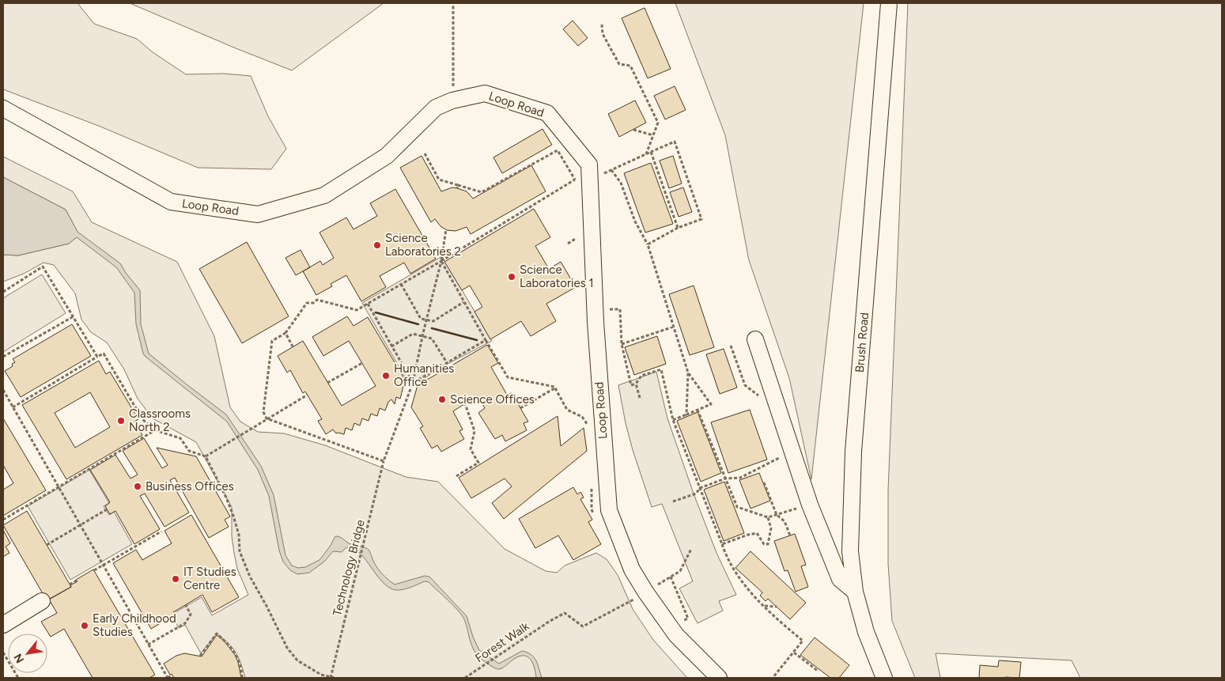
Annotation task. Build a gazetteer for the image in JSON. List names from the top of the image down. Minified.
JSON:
{"streets":{"street":["Loop Road","Brush Road"],"path":["Technology Bridge","Forest Walk"]},"crossings":[["Loop Road","Forest Walk"]],"places":["Science Laboratories 2","Science Laboratories 1","Humanities Office","Science Offices","Classrooms North 2","Business Offices","IT Studies Centre","Early Childhood Studies"],"north":"bottom left"}
